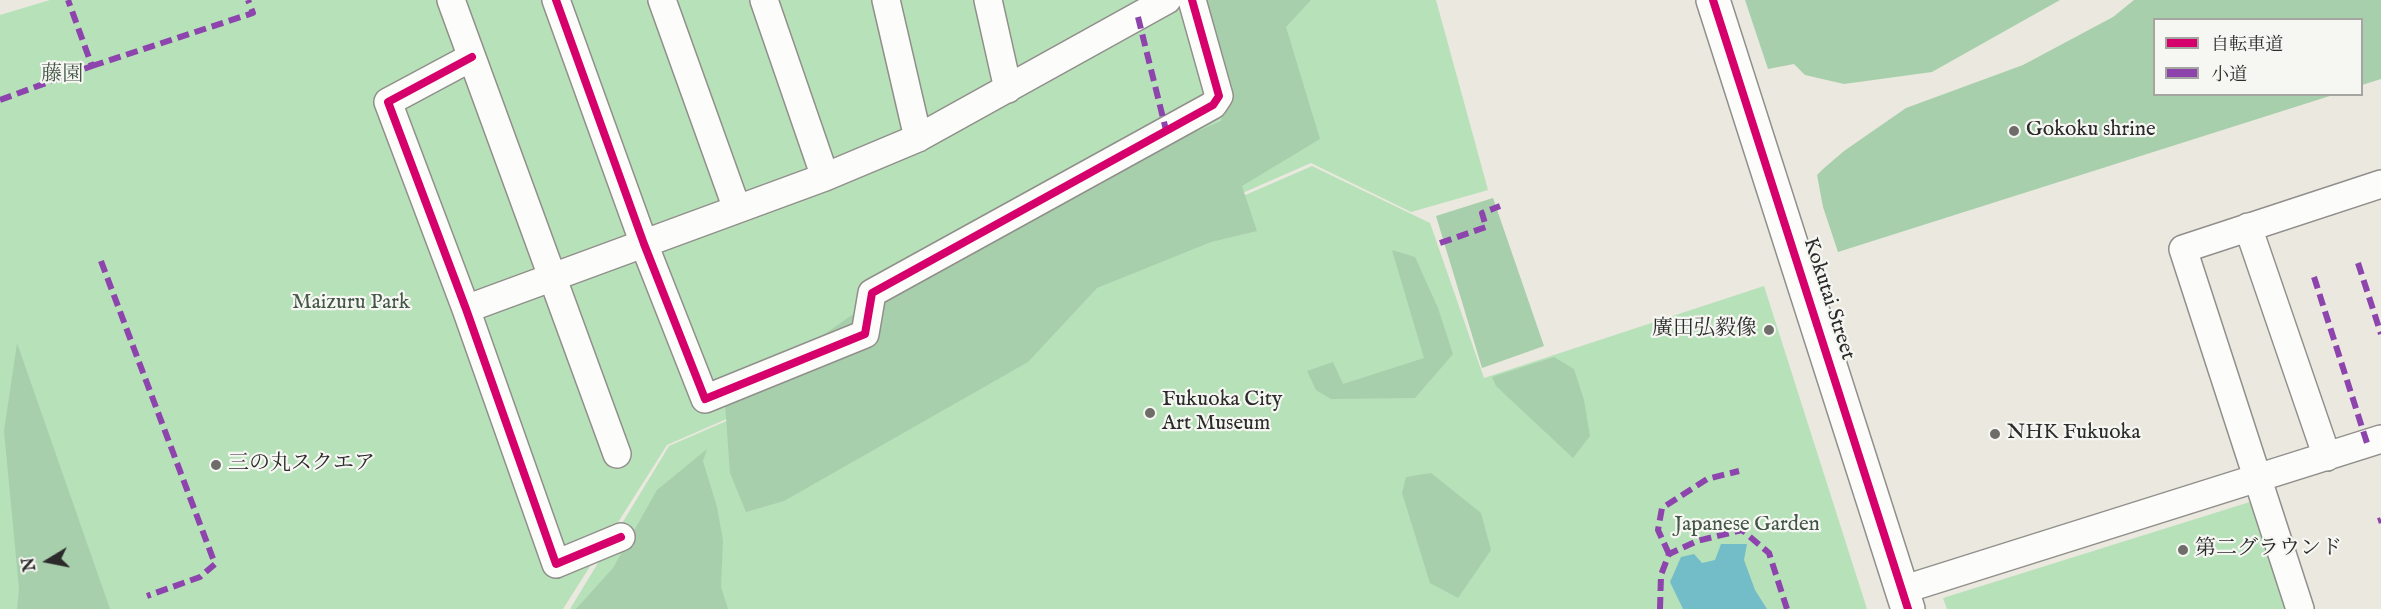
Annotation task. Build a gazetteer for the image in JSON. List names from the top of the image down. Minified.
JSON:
{"streets":{"street":["Kokutai Street"]},"parks":["藤園","Maizuru Park","Japanese Garden"],"places":["Gokoku shrine","廣田弘毅像","Fukuoka City Art Museum","NHK Fukuoka","三の丸スクエア","第二グラウンド"],"legend":["自転車道","小道"],"north":"left"}
